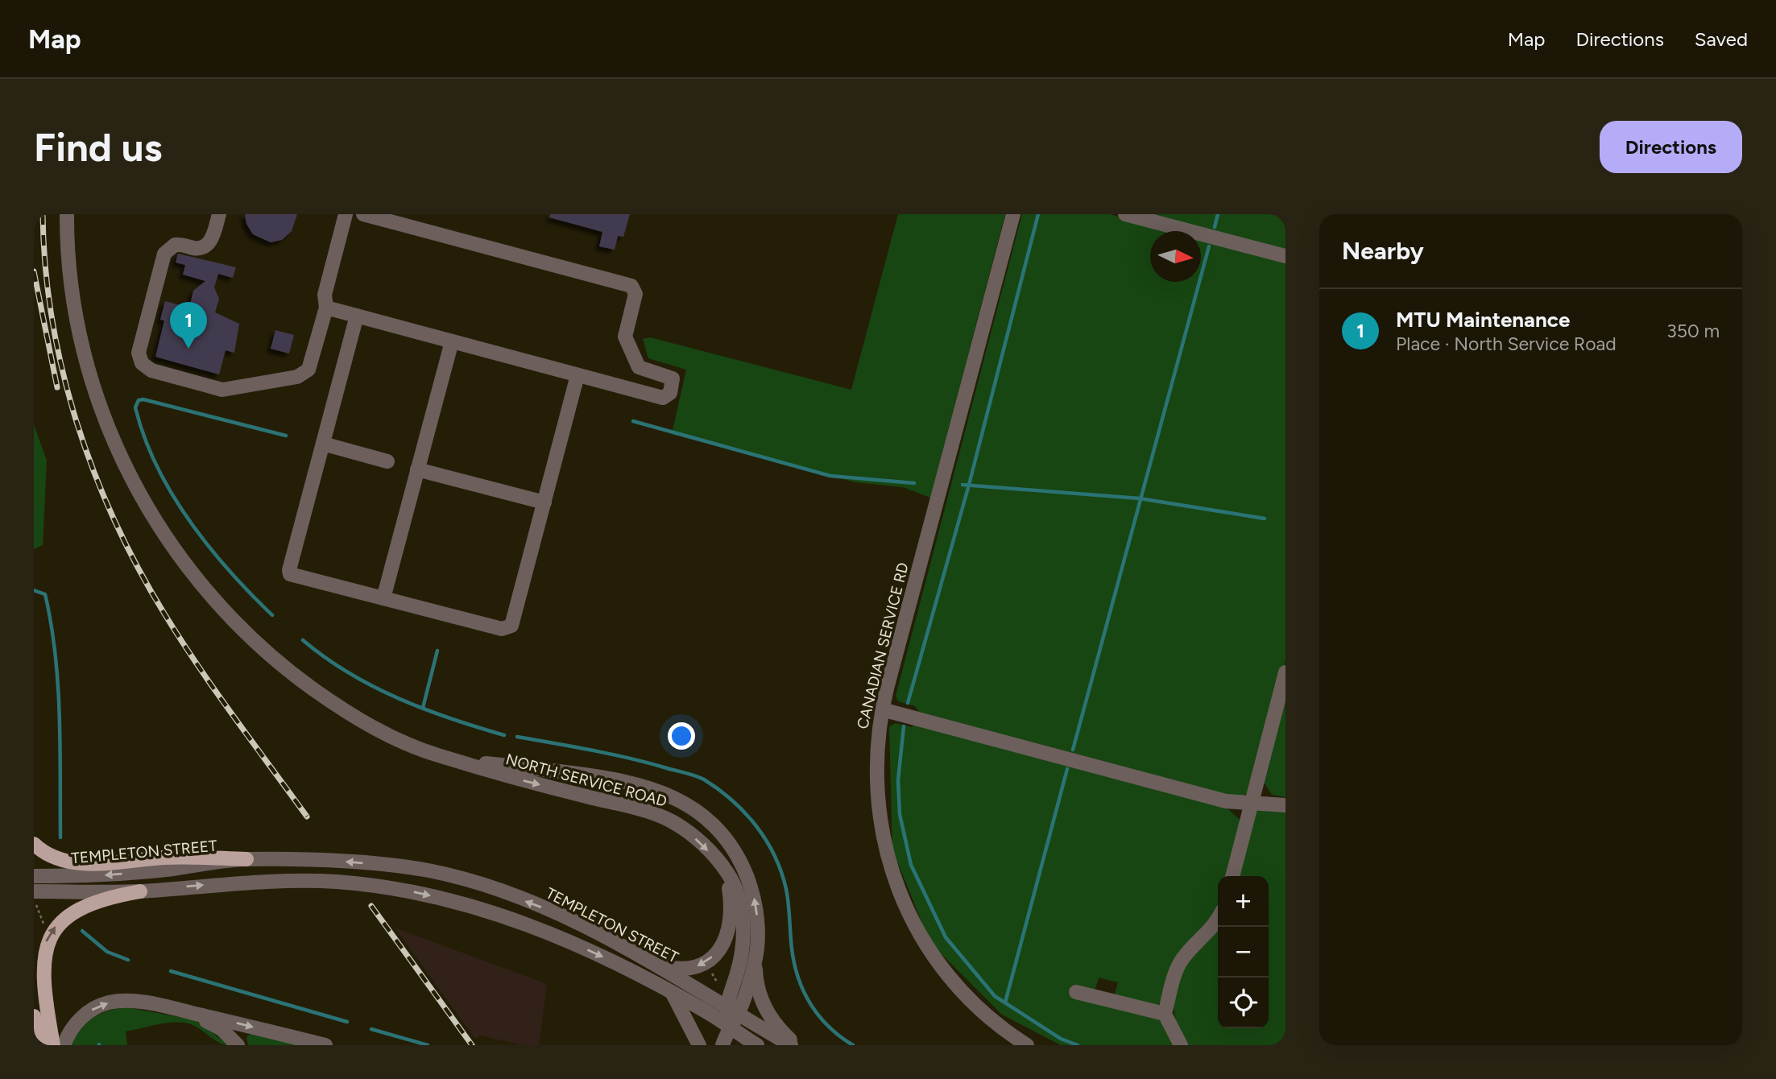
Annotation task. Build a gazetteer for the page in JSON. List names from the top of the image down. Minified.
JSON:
{"streets":{"street":["CANADIAN SERVICE RD","NORTH SERVICE ROAD","TEMPLETON STREET"]},"crossings":[["NORTH SERVICE ROAD","TEMPLETON STREET"]],"north":"right","page":{"header":"Map","nav":["Map","Directions","Saved"],"buttons":"Directions","title":"Find us","heading":"Nearby","list":[{"mark":"1","name":"MTU Maintenance","note":"Place · North Service Road","value":"350 m"}],"pins":"1","map_buttons":["+","−"]}}
